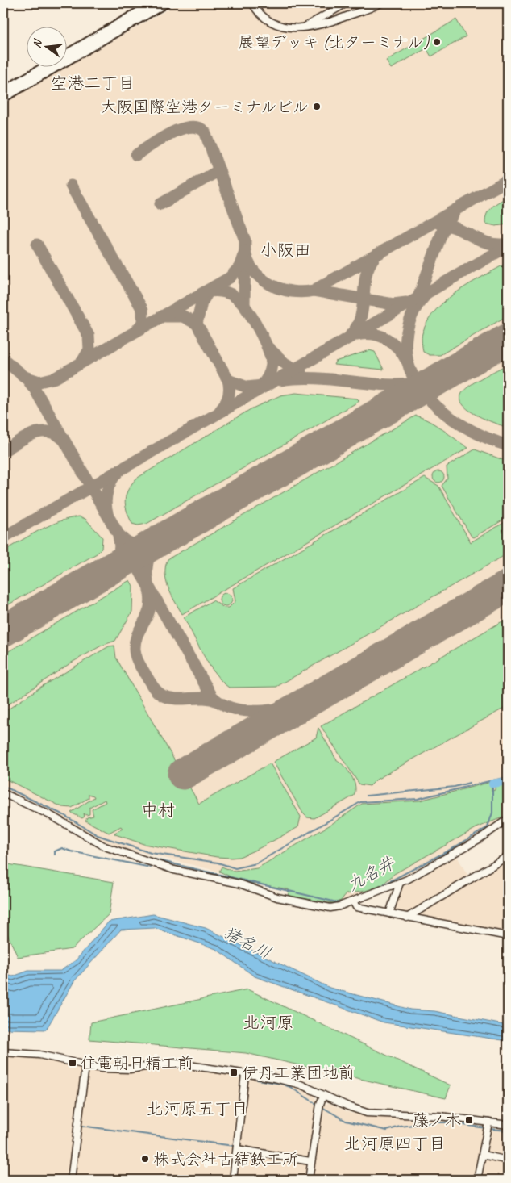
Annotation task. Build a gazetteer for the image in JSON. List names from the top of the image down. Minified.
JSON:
{"districts":["空港二丁目","小阪田","中村","北河原","北河原五丁目","北河原四丁目"],"water":["九名井","猪名川"],"places":{"other":["展望デッキ (北ターミナル)","大阪国際空港ターミナルビル","株式会社古結鉄工所"],"transit":["住電朝日精工前","伊丹工業団地前","藤ノ木"]},"north":"left"}
